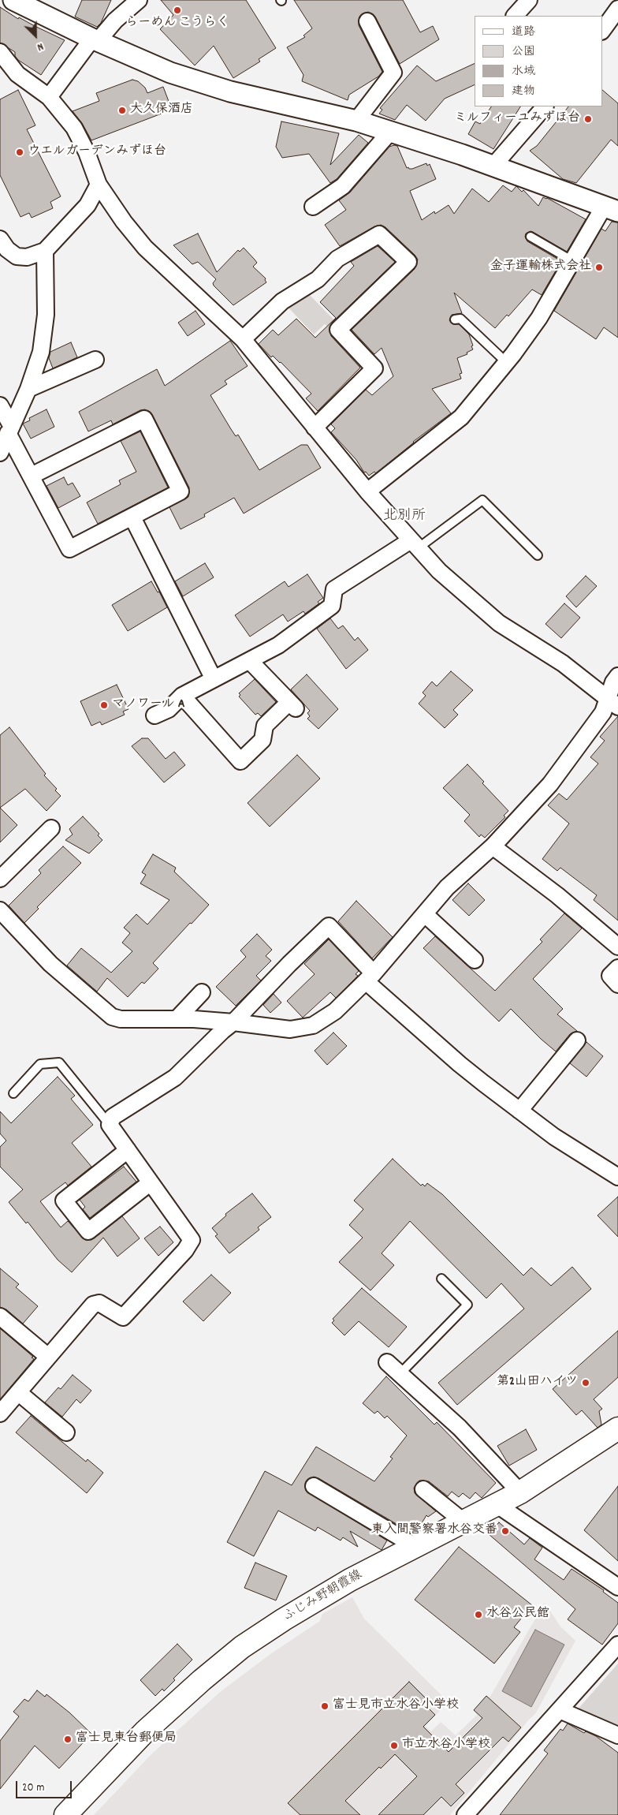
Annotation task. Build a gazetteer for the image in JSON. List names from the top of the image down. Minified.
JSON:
{"streets":{"main road":["ふじみ野朝霞線"]},"districts":["北別所"],"places":["らーめん こうらく","大久保酒店","ミルフィーユみずほ台","ウエルガーデンみずほ台","金子運輸株式会社","マノワール A","第2山田ハイツ","東入間警察署水谷交番","水谷公民館","富士見市立水谷小学校","富士見東台郵便局","市立水谷小学校"],"legend":["道路","公園","水域","建物"],"scale_bar":"20 m","north":"bottom right"}
